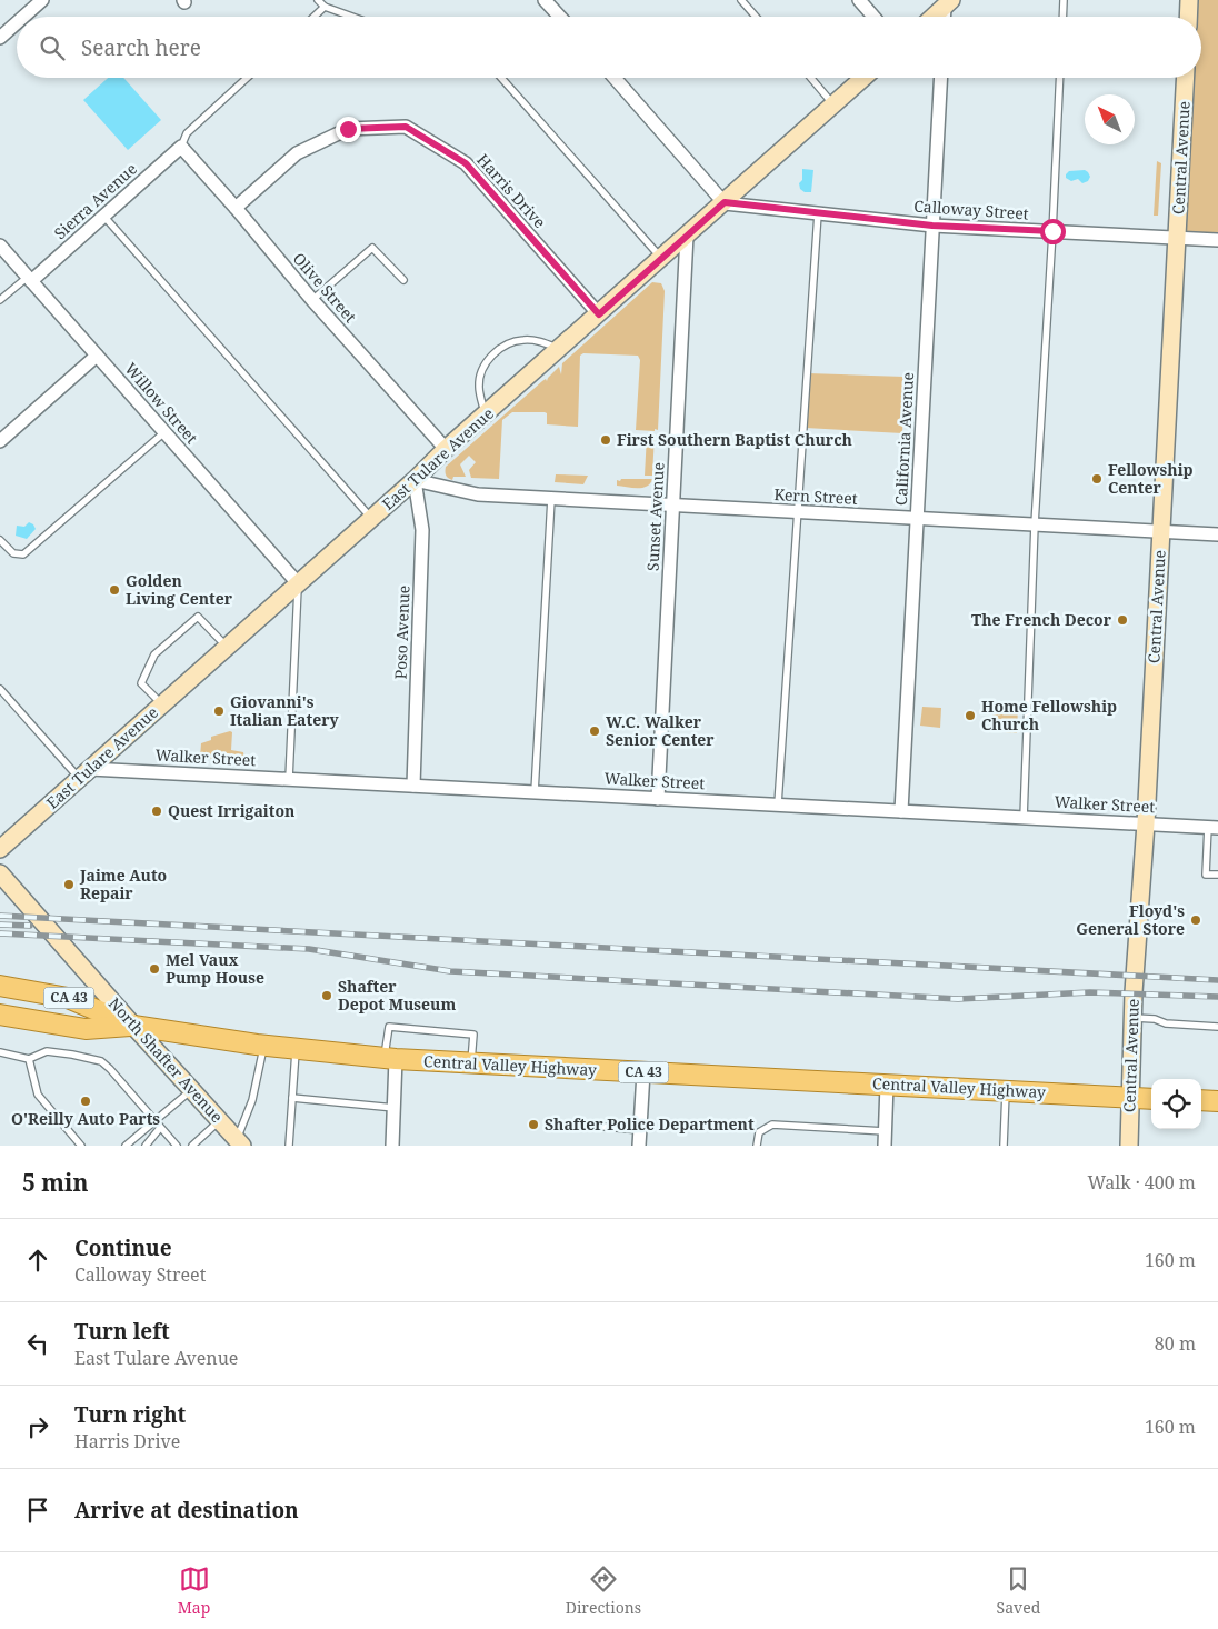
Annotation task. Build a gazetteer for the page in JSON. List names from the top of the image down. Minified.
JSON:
{"streets":{"main road":["CA 43","Central Valley Highway"],"street":["Central Avenue","Harris Drive","Sierra Avenue","Calloway Street","Olive Street","Willow Street","California Avenue","East Tulare Avenue","Kern Street","Sunset Avenue","Poso Avenue","Walker Street","North Shafter Avenue"]},"crossings":[["Central Avenue","Calloway Street"],["Central Avenue","Kern Street"],["Central Avenue","Walker Street"],["Central Avenue","Central Valley Highway"],["Harris Drive","Olive Street"],["Harris Drive","East Tulare Avenue"],["Sierra Avenue","Olive Street"],["Sierra Avenue","Willow Street"],["Calloway Street","California Avenue"],["Calloway Street","East Tulare Avenue"],["Olive Street","East Tulare Avenue"],["Willow Street","East Tulare Avenue"],["California Avenue","Kern Street"],["California Avenue","Walker Street"],["East Tulare Avenue","Kern Street"],["East Tulare Avenue","Sunset Avenue"],["East Tulare Avenue","Poso Avenue"],["East Tulare Avenue","Walker Street"],["Kern Street","Sunset Avenue"],["Kern Street","Poso Avenue"],["Sunset Avenue","Walker Street"],["Poso Avenue","Walker Street"],["North Shafter Avenue","Central Valley Highway"]],"places":["First Southern Baptist Church","Fellowship Center","Golden Living Center","The French Decor","Giovanni's Italian Eatery","Home Fellowship Church","W.C. Walker Senior Center","Quest Irrigaiton","Jaime Auto Repair","Floyd's General Store","Mel Vaux Pump House","Shafter Depot Museum","O'Reilly Auto Parts","Shafter Police Department"],"north":"top left","page":{"search":"Search here","heading":["5 min","Walk · 400 m"],"list":[["Continue","Calloway Street","160 m"],["Turn left","East Tulare Avenue","80 m"],["Turn right","Harris Drive","160 m"],"Arrive at destination"],"nav":["Map","Directions","Saved"]}}
